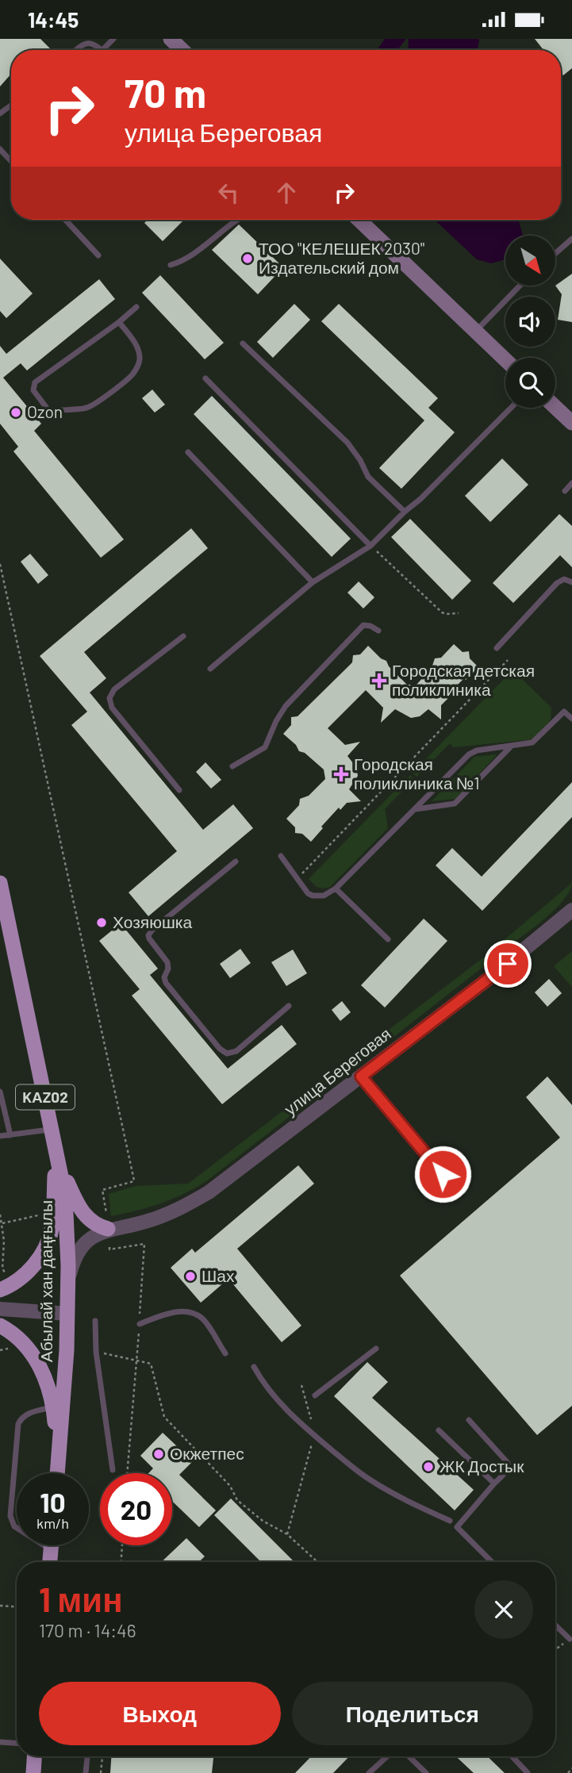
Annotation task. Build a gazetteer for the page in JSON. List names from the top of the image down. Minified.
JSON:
{"streets":{"highway":["KАZ02","Абылай хан даңғылы"],"street":["улица Береговая"]},"places":{"other":["ТОО \"КЕЛЕШЕК 2030\" Издательский дом","Ozon","Хозяюшка","Шах","Окжетпес","ЖК Достык"],"health":["Городская детская поликлиника","Городская поликлиника №1"]},"north":"bottom right","page":{"status":"14:45","turn":["70 m","улица Береговая"],"speed":"10 km/h","limit":"20","heading":["1 мин","170 m · 14:46"],"buttons":["Выход","Поделиться"]}}
